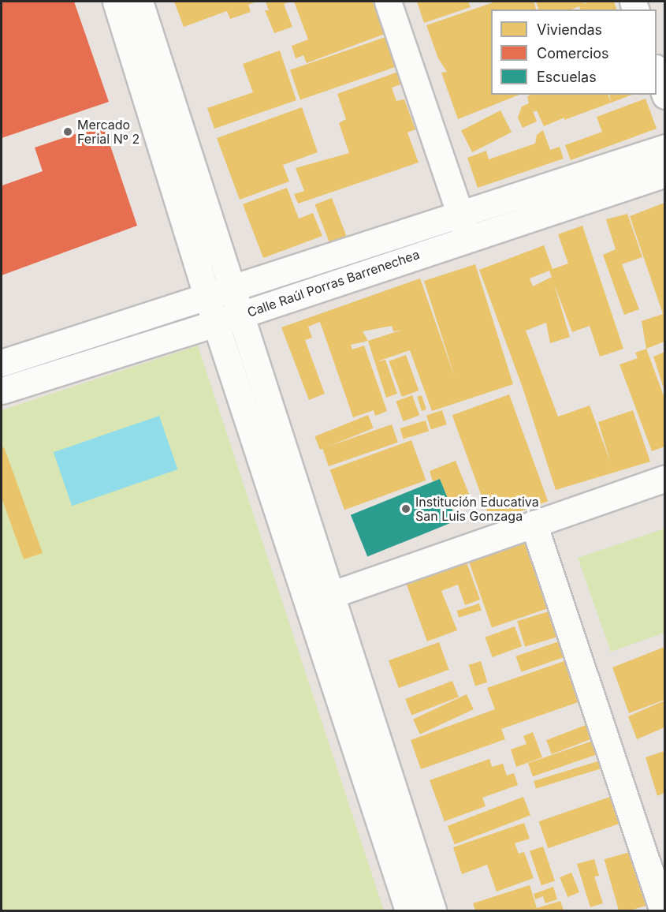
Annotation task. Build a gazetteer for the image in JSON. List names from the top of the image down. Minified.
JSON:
{"streets":{"street":["Calle Raúl Porras Barrenechea"]},"places":["Mercado Ferial Nº 2","Institución Educativa San Luis Gonzaga"],"legend":["Viviendas","Comercios","Escuelas"]}
